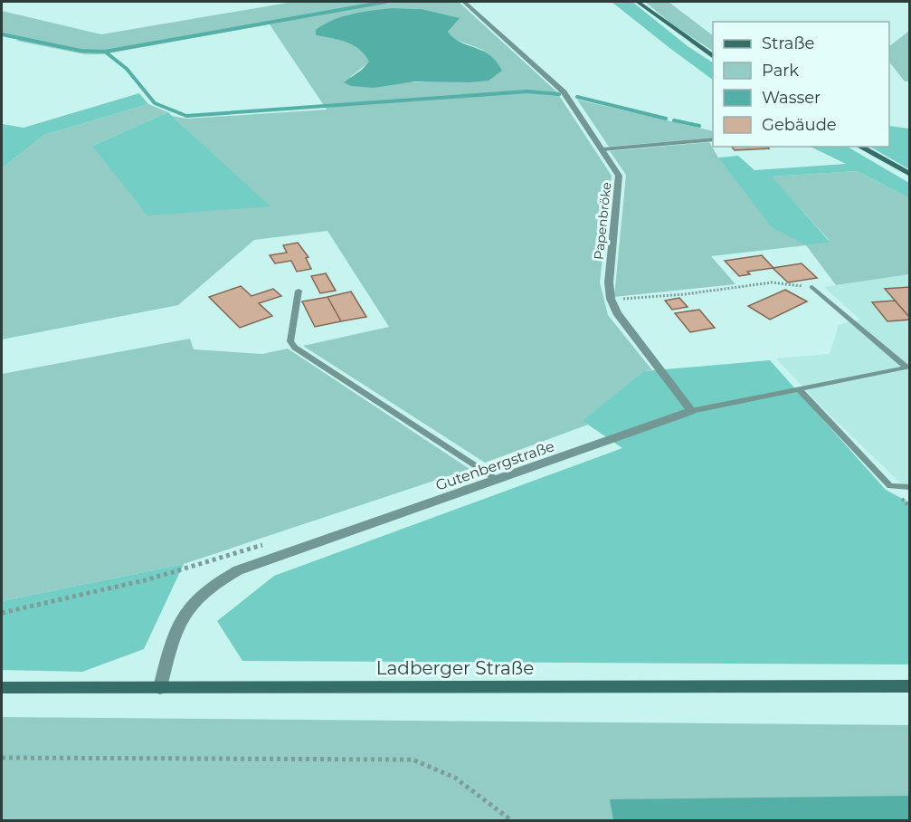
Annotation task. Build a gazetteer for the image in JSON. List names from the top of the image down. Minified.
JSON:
{"streets":{"main road":["Ladberger Straße"],"street":["Papenbröke","Gutenbergstraße"]},"crossings":[["Papenbröke","Gutenbergstraße"],["Gutenbergstraße","Ladberger Straße"]],"legend":["Straße","Park","Wasser","Gebäude"]}
